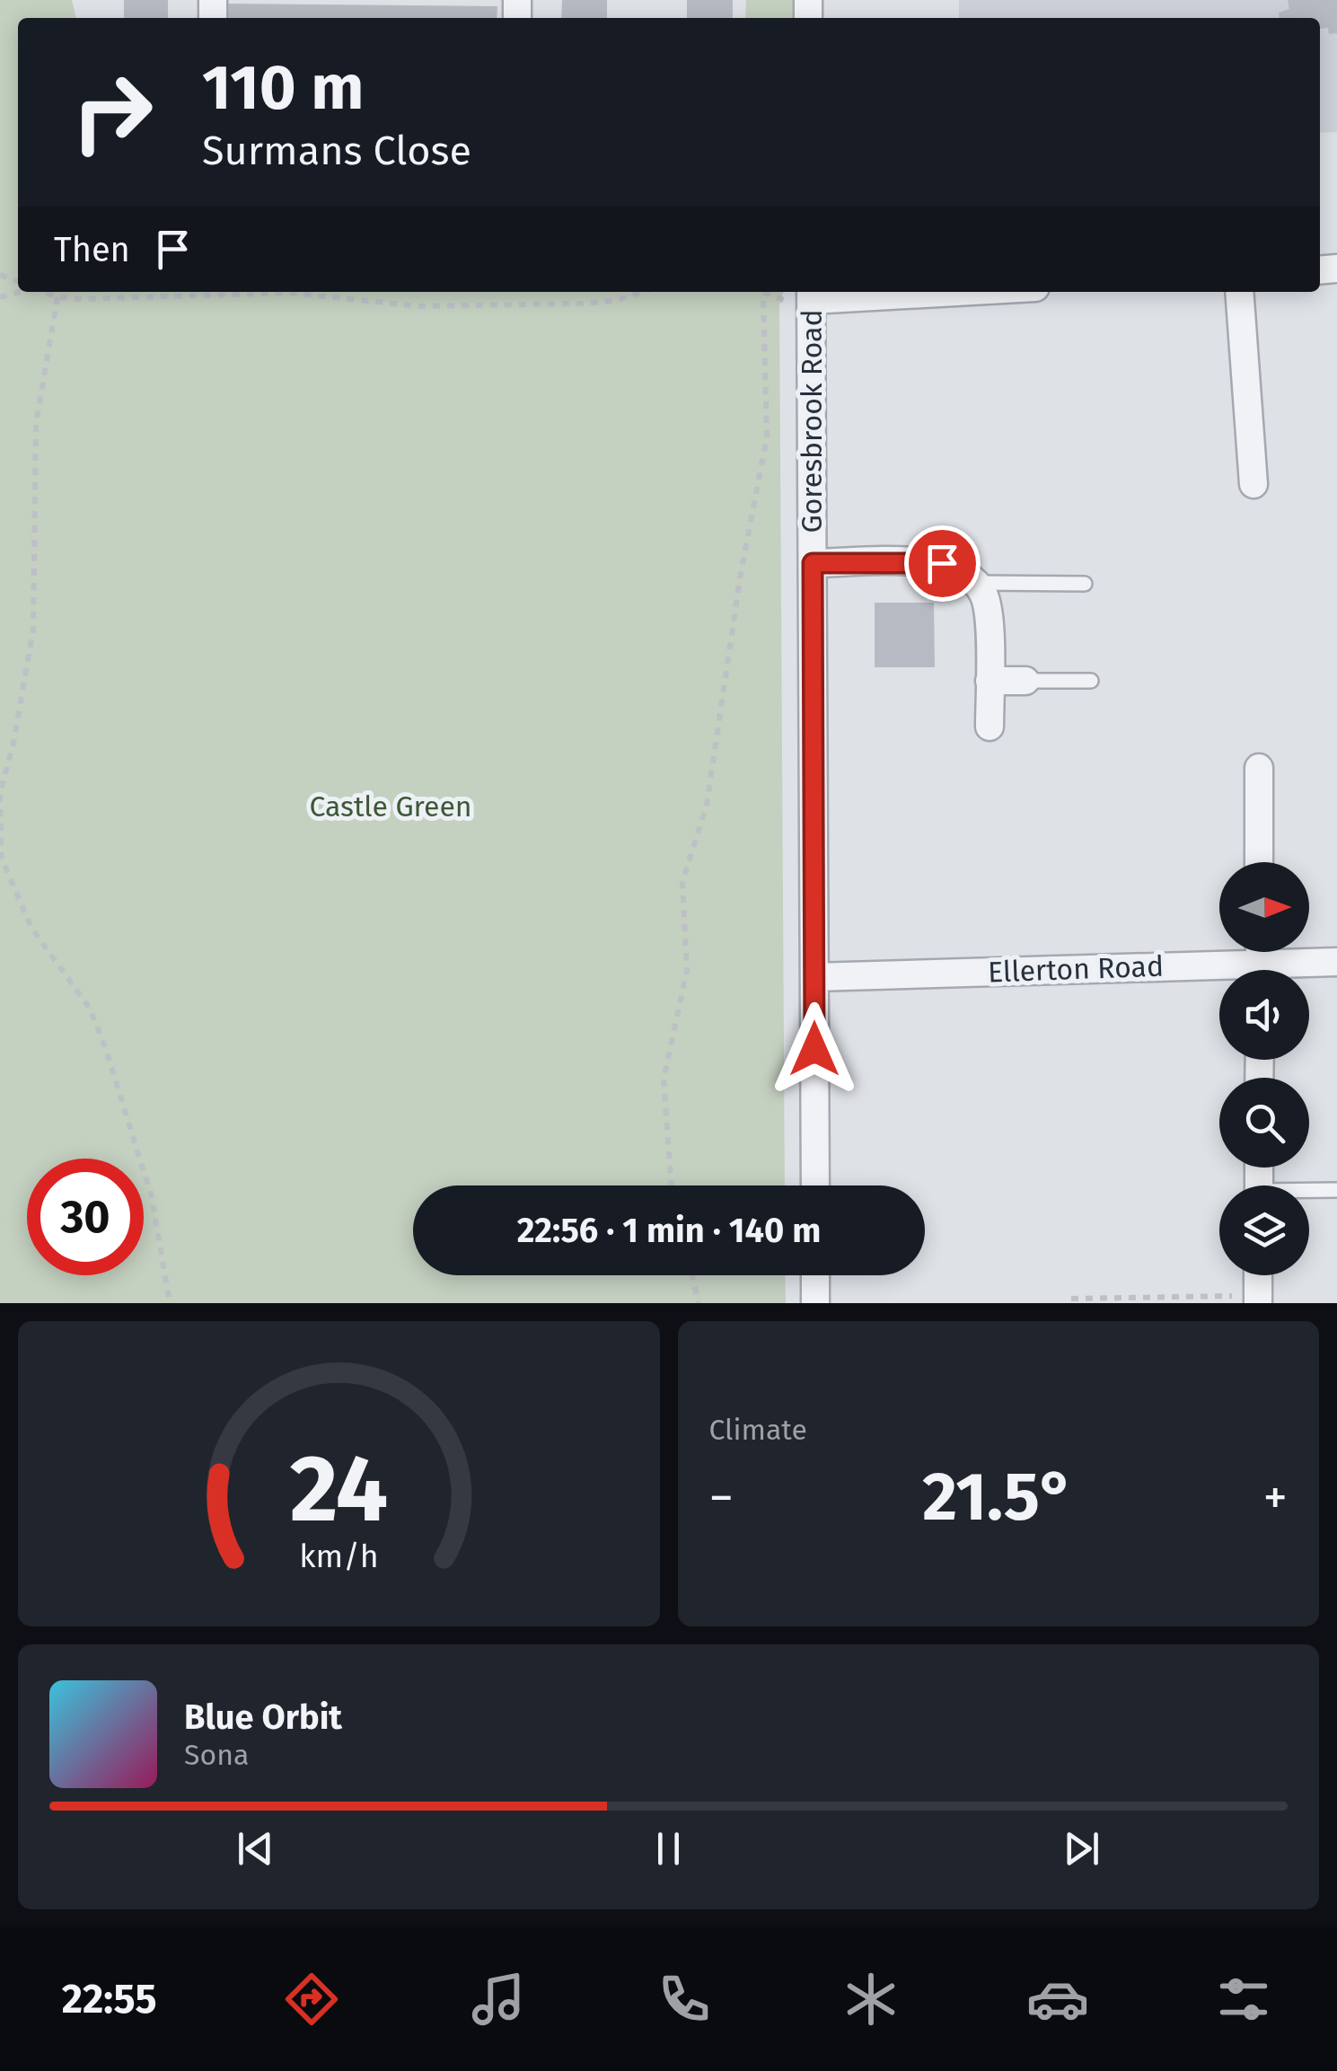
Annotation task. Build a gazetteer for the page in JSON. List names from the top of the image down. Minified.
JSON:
{"streets":{"street":["Goresbrook Road","Ellerton Road"]},"crossings":[["Goresbrook Road","Ellerton Road"]],"parks":["Castle Green"],"north":"right","page":{"turn":["110 m","Surmans Close"],"then":"Then","limit":"30","trip":"22:56 · 1 min · 140 m","tile":"Climate","heat":["−","21.5°","+"],"song":["Blue Orbit","Sona"],"tabs":"22:55","gauge":["24","km/h"]}}
